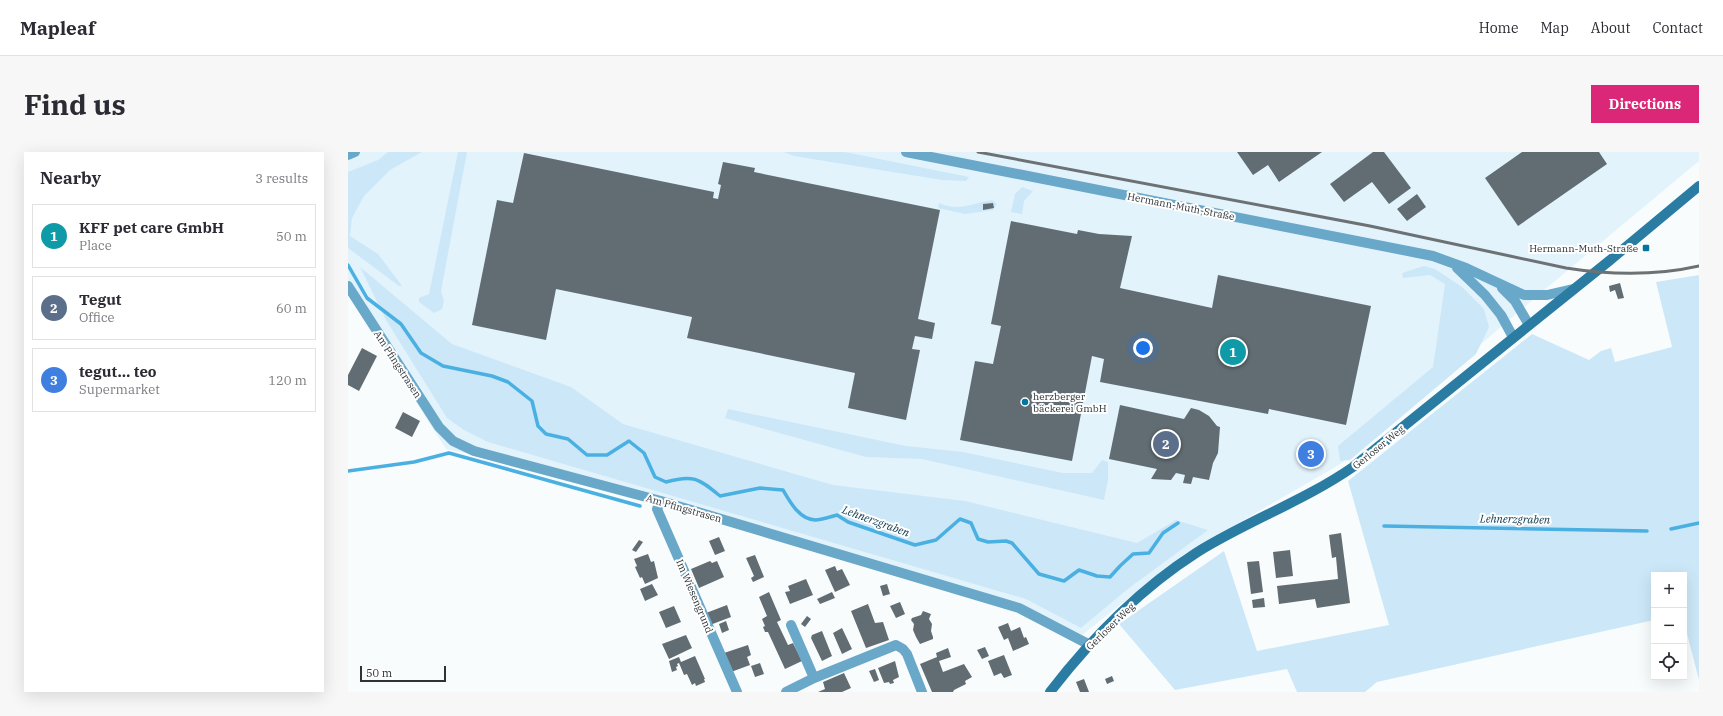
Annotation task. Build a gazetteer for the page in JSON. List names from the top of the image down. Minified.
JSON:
{"streets":{"street":["Hermann-Muth-Straße","Am Pfingstrasen","Gerloser Weg","Im Wiesengrund"]},"crossings":[["Hermann-Muth-Straße","Gerloser Weg"],["Am Pfingstrasen","Gerloser Weg"],["Am Pfingstrasen","Im Wiesengrund"]],"water":["Lehnerzgraben"],"places":{"transit":["Hermann-Muth-Straße"],"other":["herzberger bäckerei GmbH"]},"scale_bar":"50 m","page":{"header":"Mapleaf","nav":["Home","Map","About","Contact"],"buttons":"Directions","title":"Find us","heading":["Nearby","3 results"],"list":[{"mark":"1","name":"KFF pet care GmbH","note":"Place","value":"50 m"},{"mark":"2","name":"Tegut","note":"Office","value":"60 m"},{"mark":"3","name":"tegut… teo","note":"Supermarket","value":"120 m"}],"pins":["1","2","3"],"map_buttons":["+","−"],"scale":"50 m"}}
